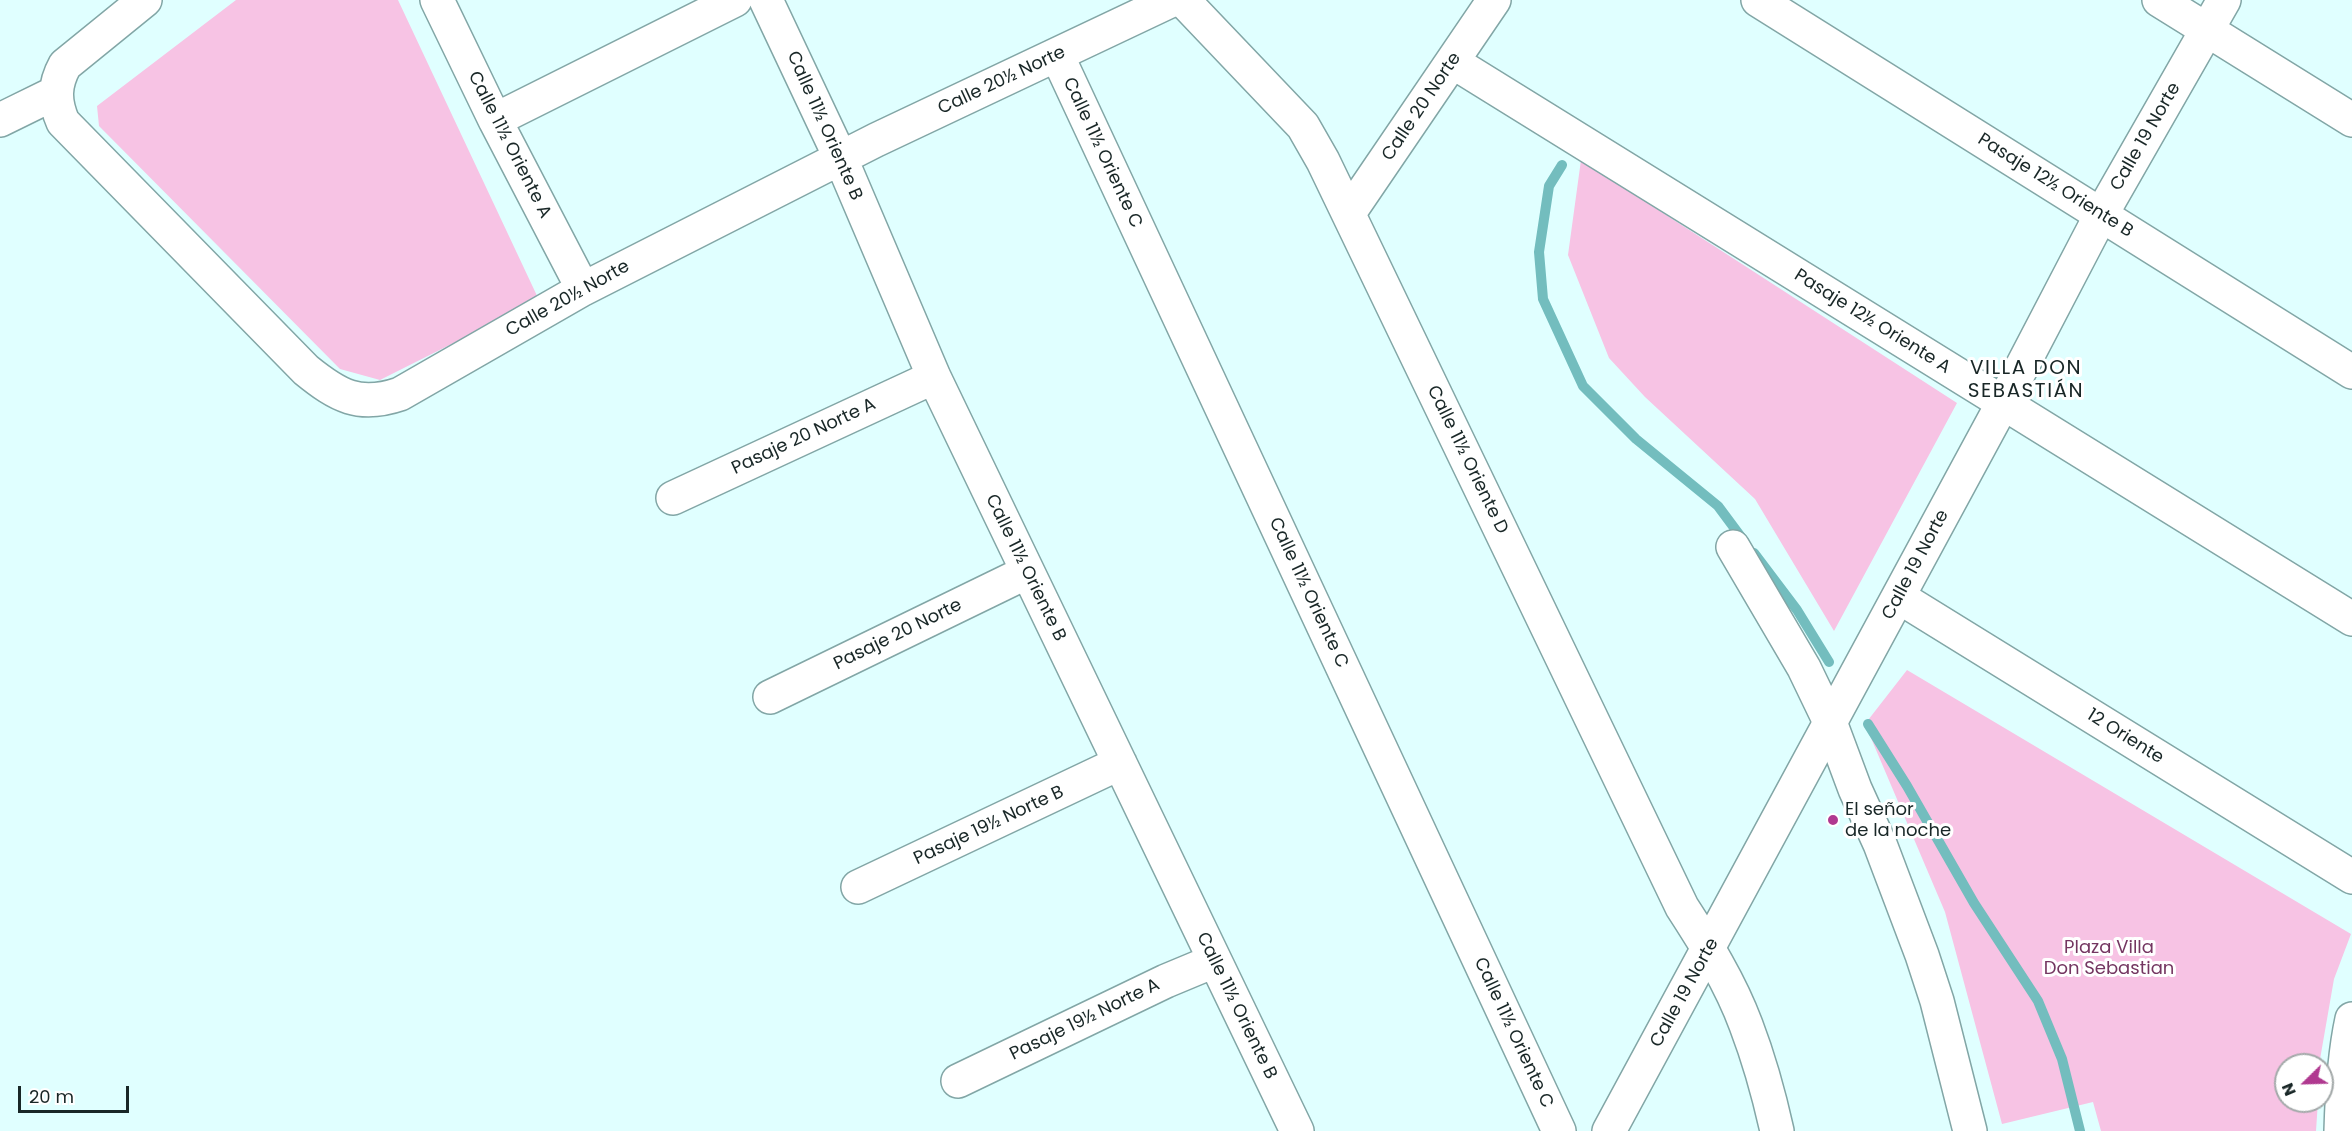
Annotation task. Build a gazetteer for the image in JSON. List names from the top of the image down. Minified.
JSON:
{"streets":{"street":["Calle 20½ Norte","Calle 20 Norte","Calle 11½ Oriente B","Calle 19 Norte","Calle 11½ Oriente A","Calle 11½ Oriente C","Pasaje 12½ Oriente B","Pasaje 12½ Oriente A","Pasaje 20 Norte A","Calle 11½ Oriente D","Pasaje 20 Norte","12 Oriente","Pasaje 19½ Norte B","Pasaje 19½ Norte A"]},"crossings":[["Calle 20½ Norte","Calle 11½ Oriente B"],["Calle 20½ Norte","Calle 11½ Oriente A"],["Calle 20½ Norte","Calle 11½ Oriente C"],["Calle 20 Norte","Pasaje 12½ Oriente A"],["Calle 20 Norte","Calle 11½ Oriente D"],["Calle 11½ Oriente B","Pasaje 20 Norte A"],["Calle 11½ Oriente B","Pasaje 20 Norte"],["Calle 11½ Oriente B","Pasaje 19½ Norte B"],["Calle 11½ Oriente B","Pasaje 19½ Norte A"],["Calle 19 Norte","Pasaje 12½ Oriente B"],["Calle 19 Norte","Pasaje 12½ Oriente A"],["Calle 19 Norte","Calle 11½ Oriente D"],["Calle 19 Norte","12 Oriente"]],"districts":["VILLA DON SEBASTIÁN"],"parks":["Plaza Villa Don Sebastian"],"places":["El señor de la noche"],"scale_bar":"20 m","north":"bottom left"}
